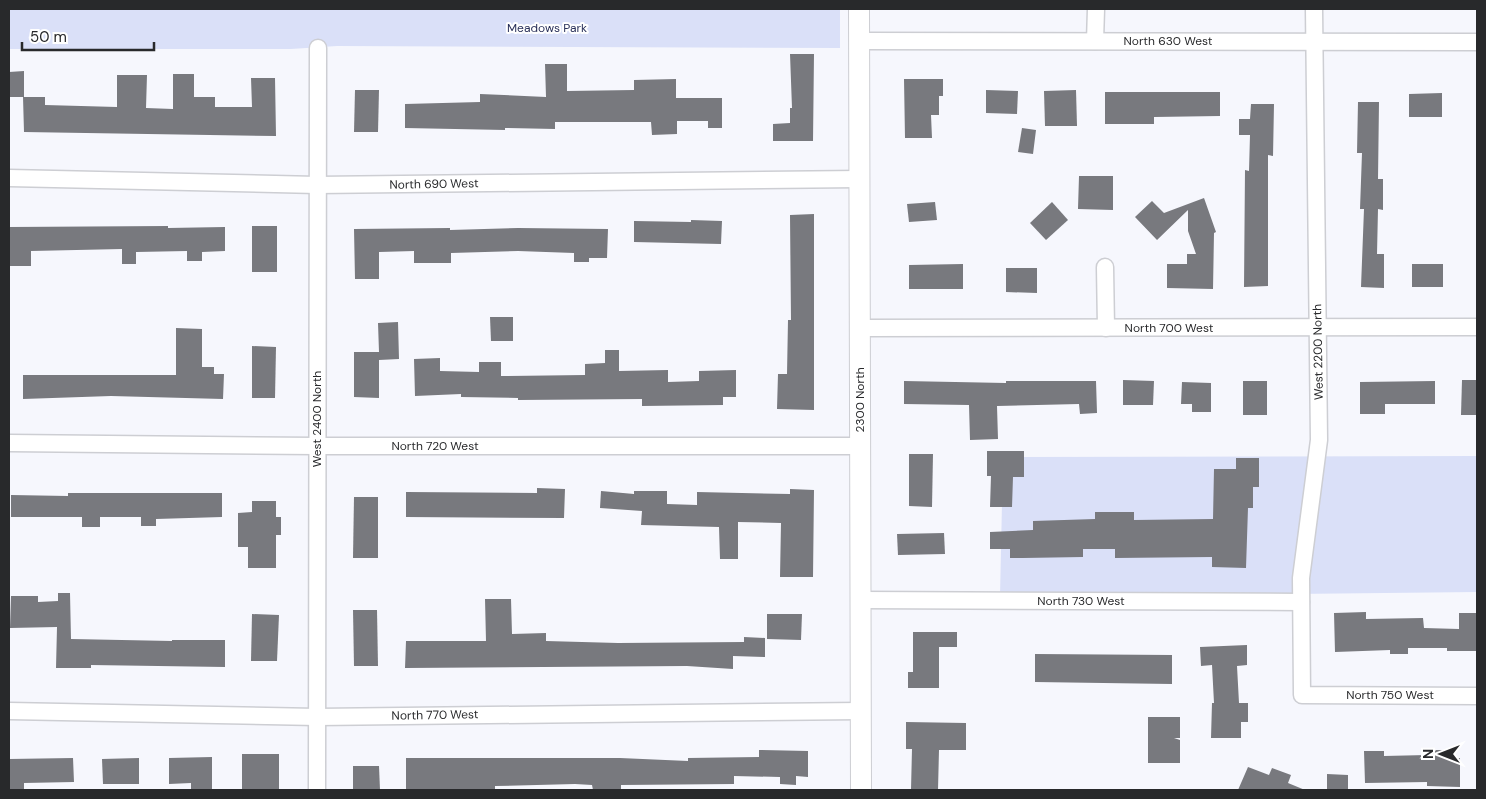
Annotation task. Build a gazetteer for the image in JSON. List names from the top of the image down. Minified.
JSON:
{"streets":{"street":["North 630 West","North 690 West","North 700 West","West 2200 North","2300 North","West 2400 North","North 720 West","North 730 West","North 750 West","North 770 West"]},"crossings":[["North 630 West","West 2200 North"],["North 630 West","2300 North"],["North 690 West","2300 North"],["North 690 West","West 2400 North"],["North 700 West","West 2200 North"],["North 700 West","2300 North"],["West 2200 North","North 730 West"],["West 2200 North","North 750 West"],["2300 North","North 720 West"],["2300 North","North 730 West"],["2300 North","North 770 West"],["West 2400 North","North 720 West"],["West 2400 North","North 770 West"]],"parks":["Meadows Park"],"scale_bar":"50 m","north":"left"}
